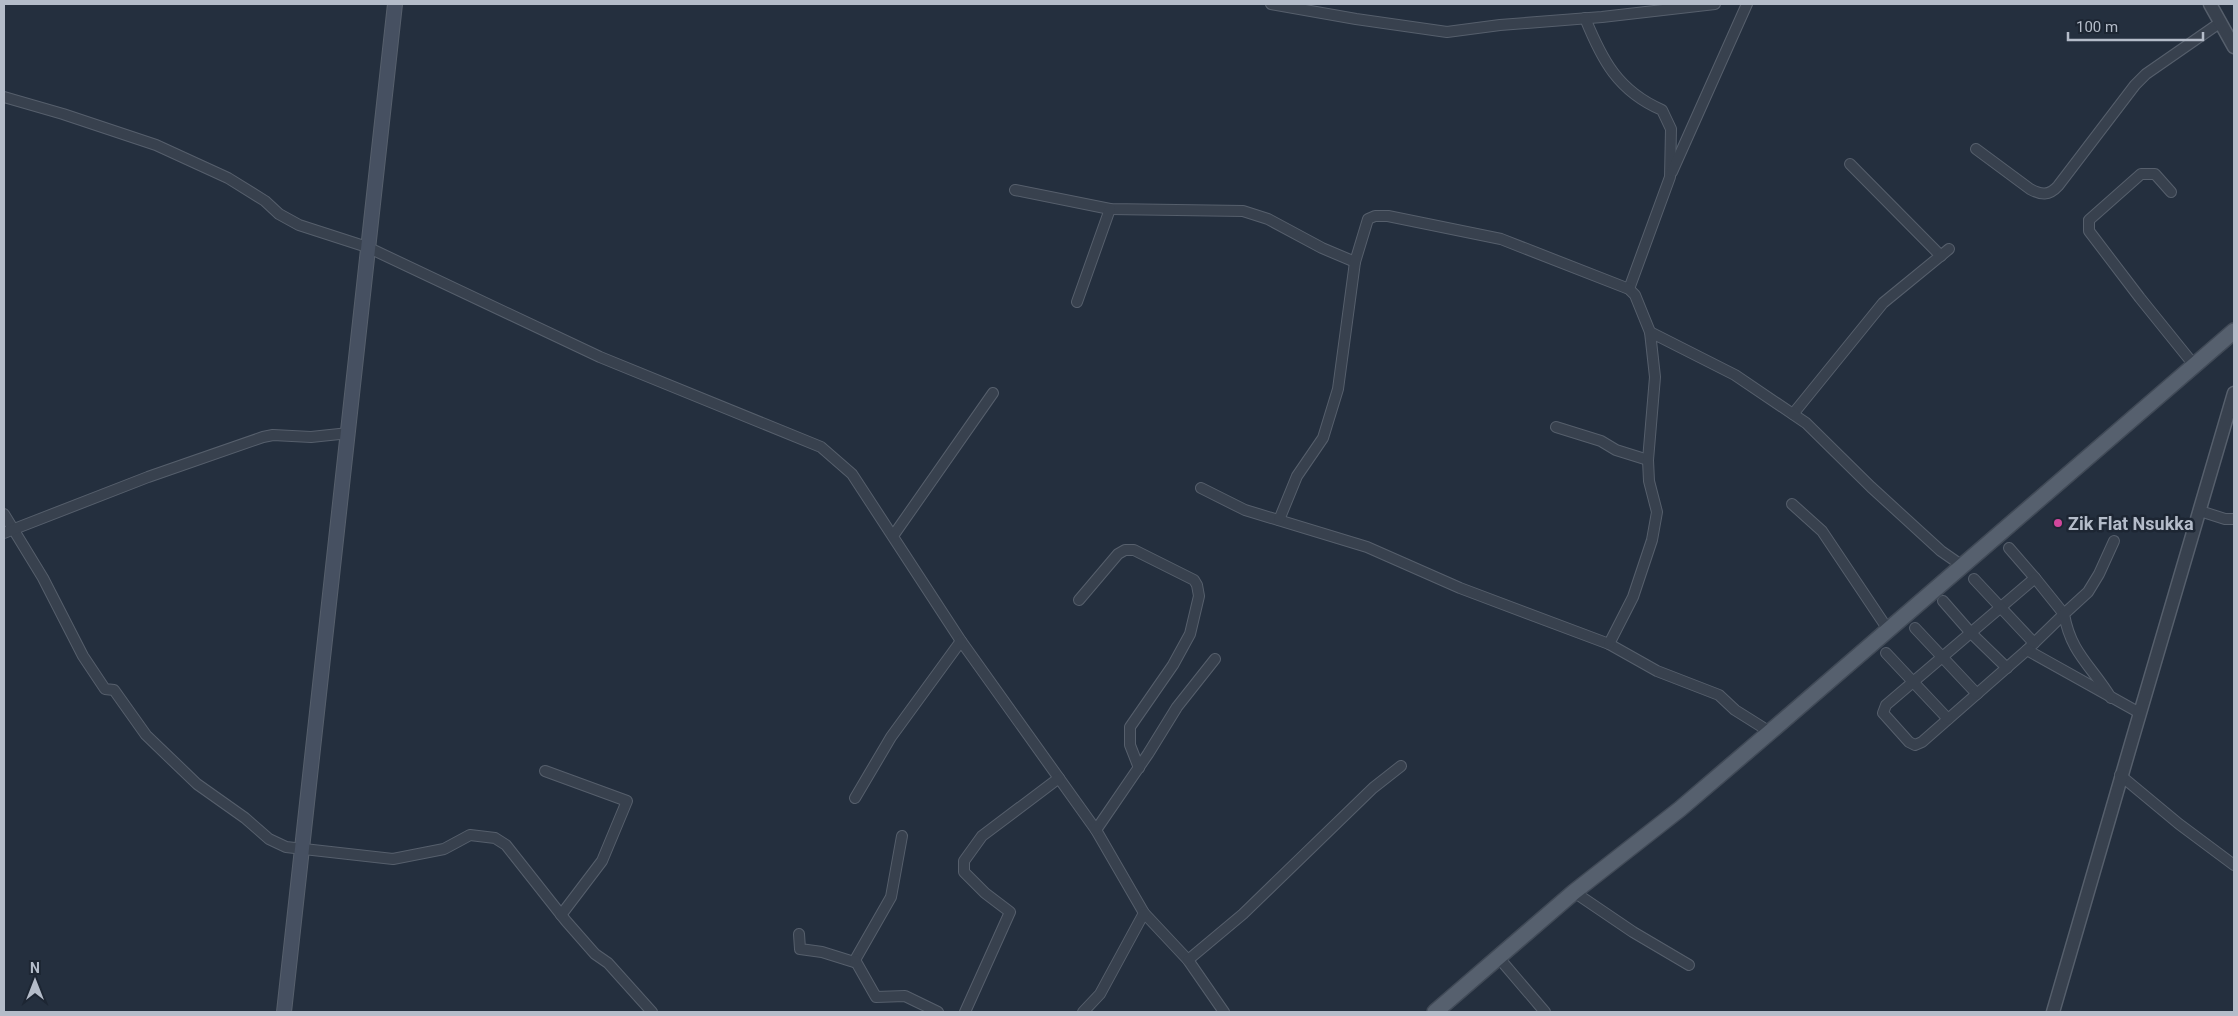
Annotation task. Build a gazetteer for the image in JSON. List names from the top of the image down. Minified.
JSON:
{"places":["Zik Flat Nsukka"],"scale_bar":"100 m","north":"top"}
